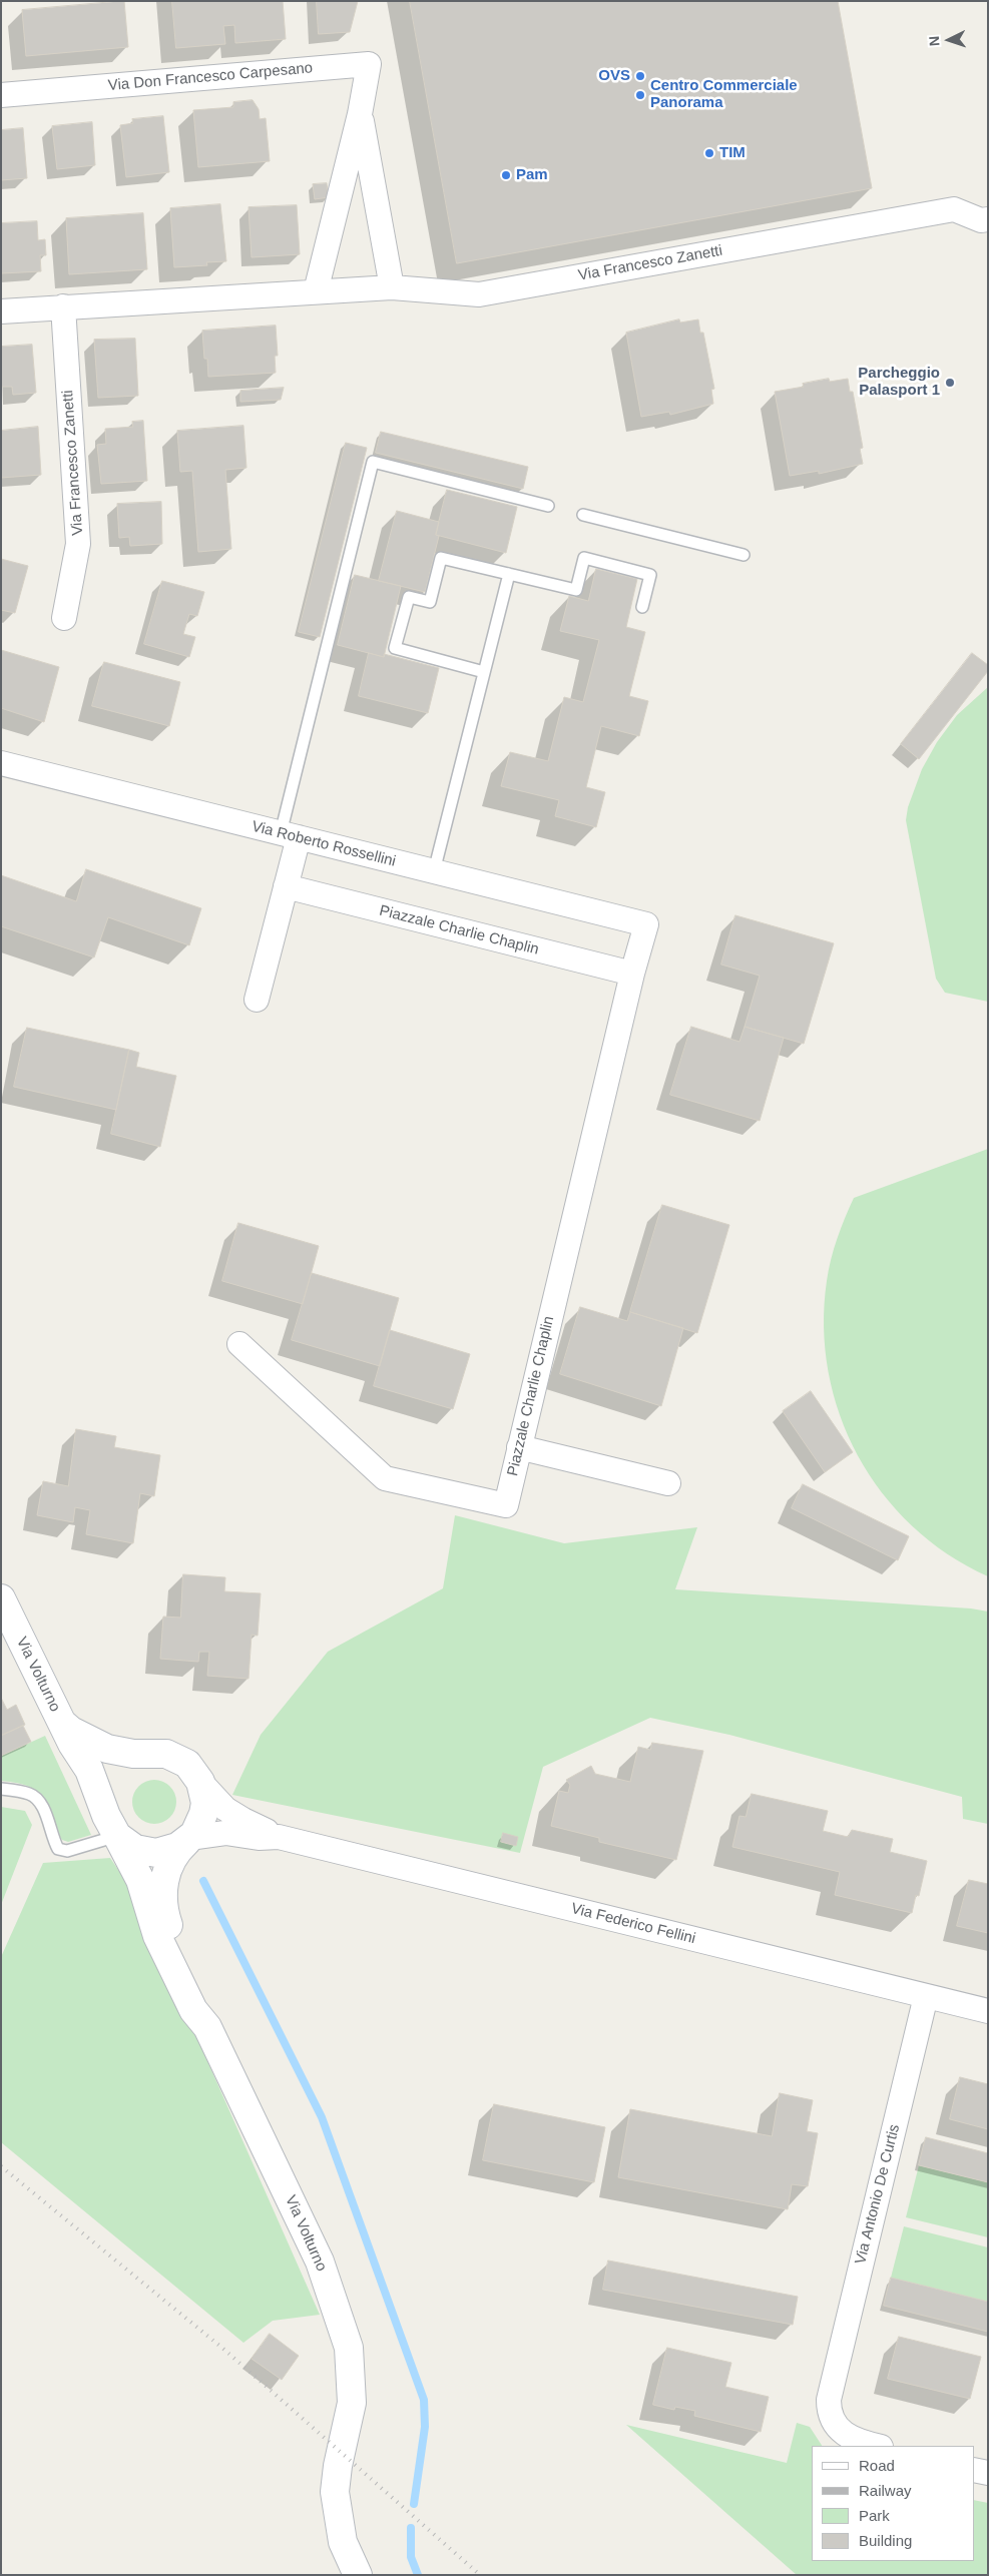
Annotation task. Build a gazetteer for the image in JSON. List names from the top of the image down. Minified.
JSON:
{"streets":{"street":["Via Don Francesco Carpesano","Via Francesco Zanetti","Via Roberto Rossellini","Piazzale Charlie Chaplin","Via Volturno","Via Federico Fellini","Via Antonio De Curtis"]},"crossings":[["Via Roberto Rossellini","Piazzale Charlie Chaplin"],["Via Volturno","Via Federico Fellini"],["Via Federico Fellini","Via Antonio De Curtis"]],"places":["OVS","Centro Commerciale Panorama","TIM","Pam","Parcheggio Palasport 1"],"legend":["Road","Railway","Park","Building"],"north":"left"}
